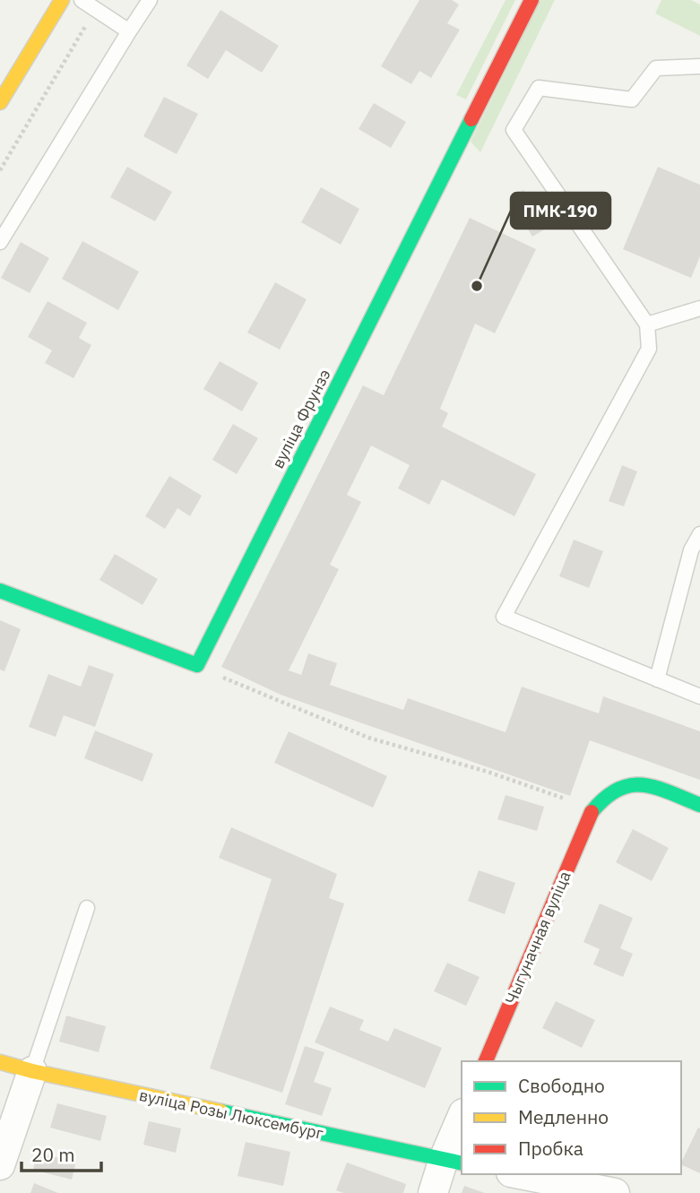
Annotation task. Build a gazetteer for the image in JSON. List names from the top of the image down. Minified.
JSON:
{"streets":{"street":["вуліца Фрунзэ","Чыгуначная вуліца","вуліца Розы Люксембург"]},"places":["ПМК-190"],"legend":["Свободно","Медленно","Пробка"],"scale_bar":"20 m"}
